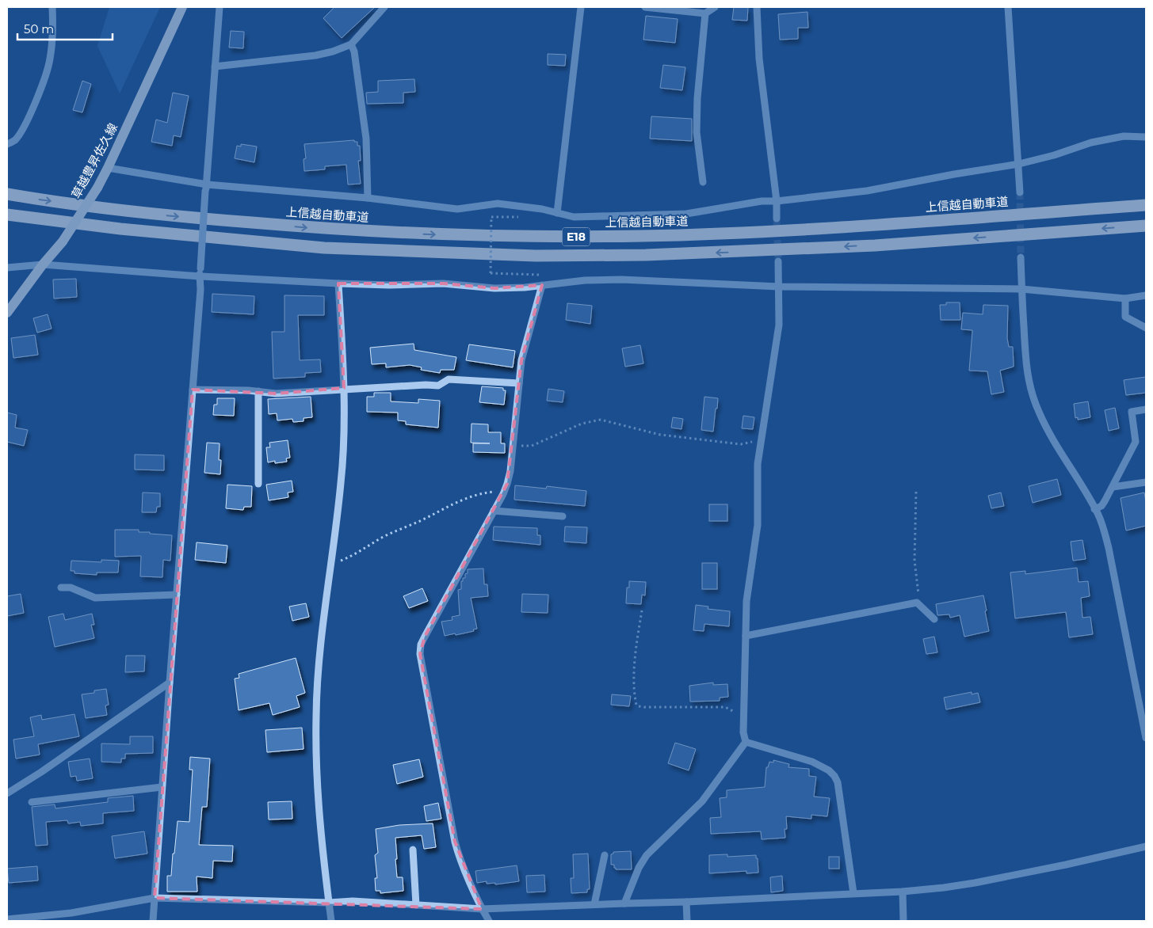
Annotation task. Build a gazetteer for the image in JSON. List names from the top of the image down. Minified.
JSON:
{"streets":{"highway":["上信越自動車道","E18"],"main road":["草越豊昇佐久線"]},"scale_bar":"50 m"}
